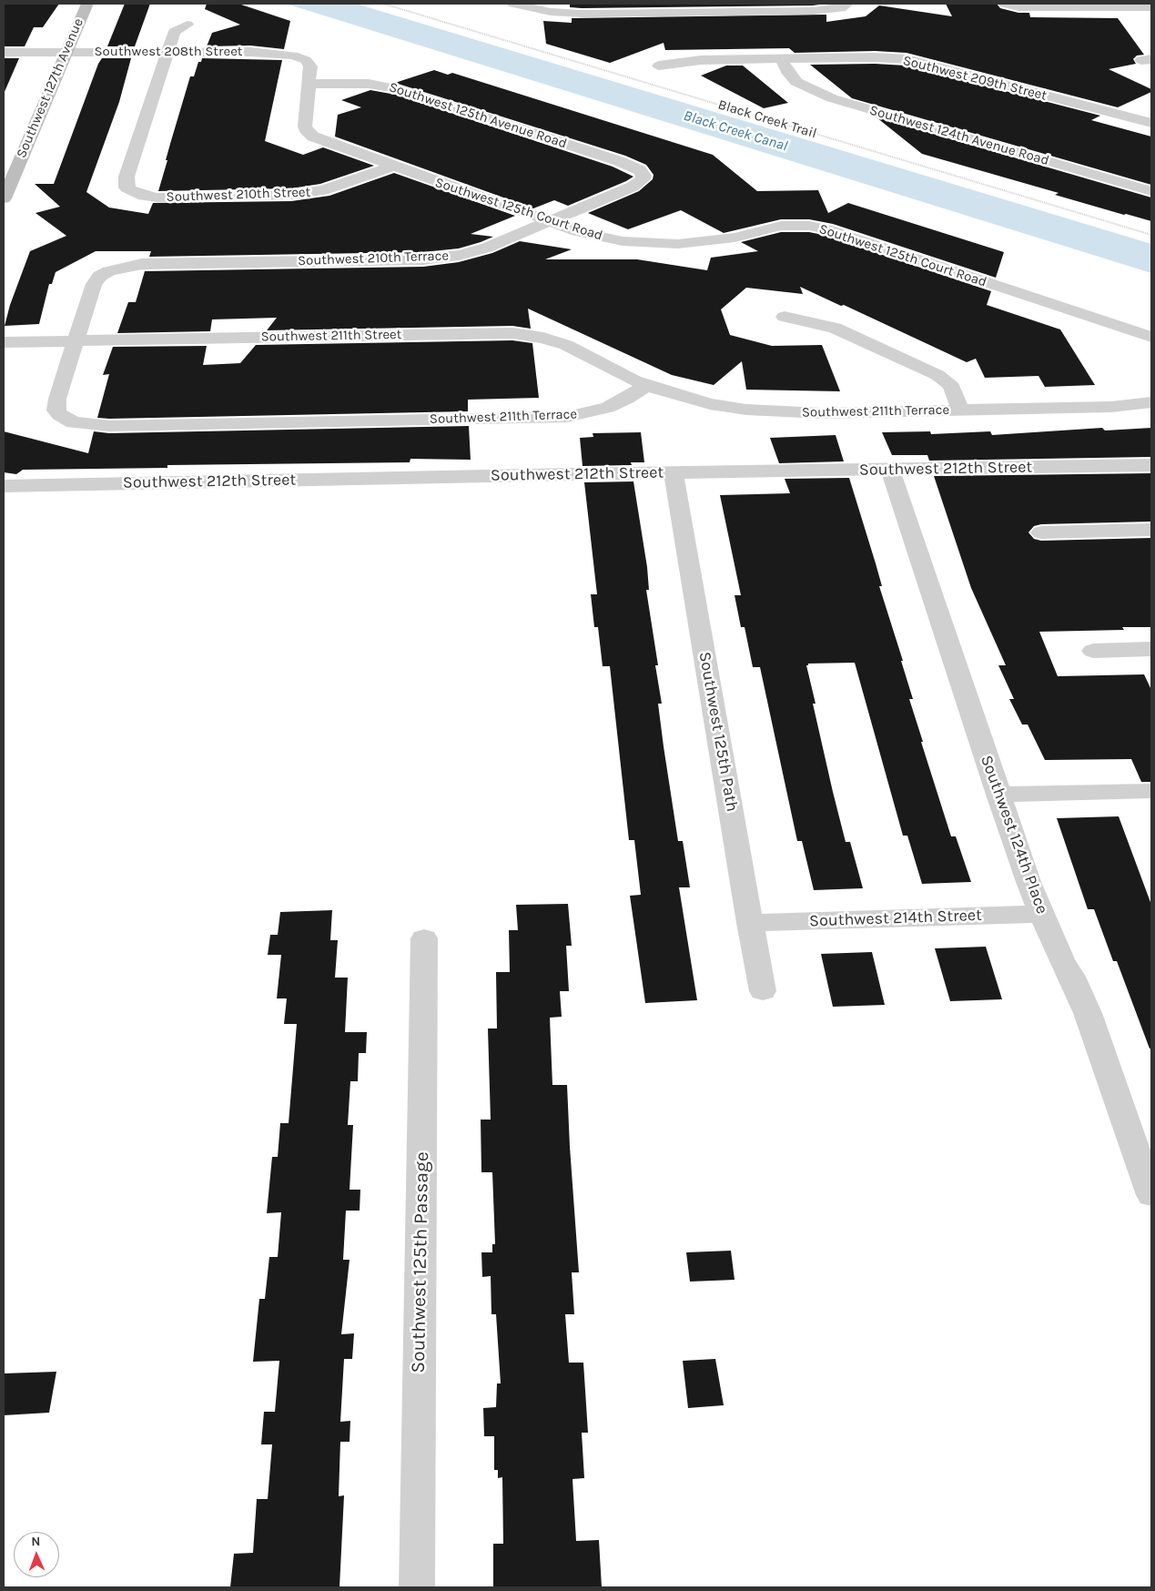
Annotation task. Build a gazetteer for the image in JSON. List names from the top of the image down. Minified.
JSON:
{"streets":{"street":["Southwest 208th Street","Southwest 209th Street","Southwest 127th Avenue","Southwest 125th Avenue Road","Southwest 124th Avenue Road","Southwest 210th Street","Southwest 125th Court Road","Southwest 210th Terrace","Southwest 211th Street","Southwest 211th Terrace","Southwest 212th Street","Southwest 125th Path","Southwest 124th Place","Southwest 214th Street","Southwest 125th Passage"],"path":["Black Creek Trail"]},"crossings":[["Southwest 208th Street","Southwest 127th Avenue"],["Southwest 208th Street","Southwest 125th Avenue Road"],["Southwest 208th Street","Southwest 210th Street"],["Southwest 208th Street","Southwest 125th Court Road"],["Southwest 209th Street","Southwest 124th Avenue Road"],["Southwest 125th Avenue Road","Southwest 125th Court Road"],["Southwest 125th Avenue Road","Southwest 210th Terrace"],["Southwest 210th Street","Southwest 125th Court Road"],["Southwest 125th Court Road","Southwest 210th Terrace"],["Southwest 210th Terrace","Southwest 211th Street"],["Southwest 210th Terrace","Southwest 211th Terrace"],["Southwest 211th Street","Southwest 211th Terrace"],["Southwest 212th Street","Southwest 125th Path"],["Southwest 212th Street","Southwest 124th Place"],["Southwest 125th Path","Southwest 214th Street"],["Southwest 124th Place","Southwest 214th Street"]],"water":["Black Creek Canal"],"north":"top"}
